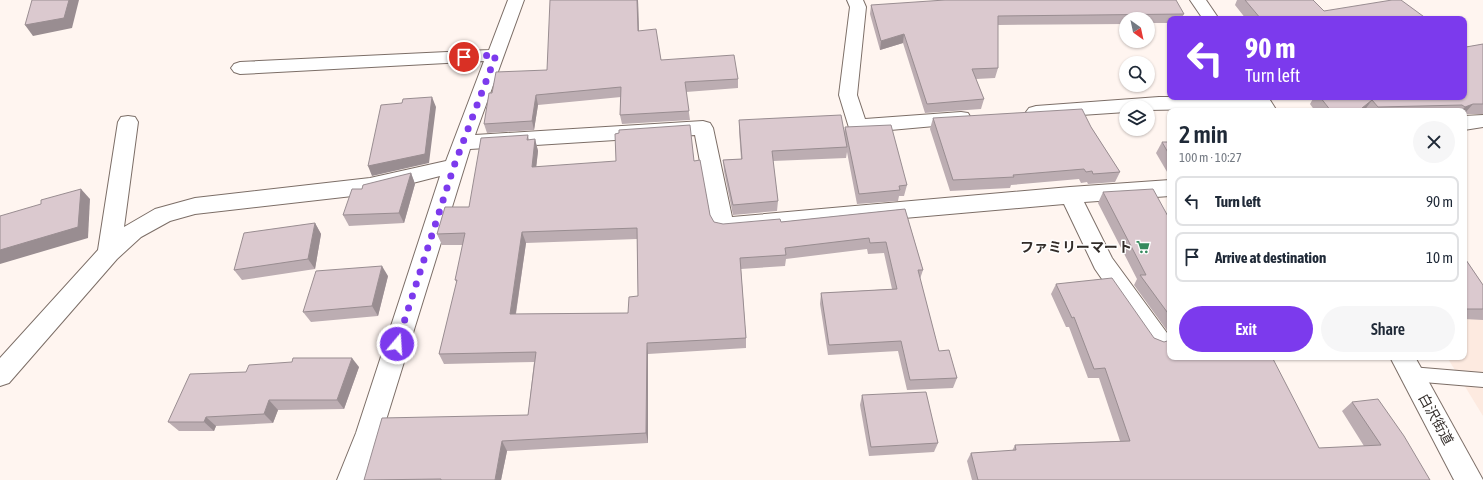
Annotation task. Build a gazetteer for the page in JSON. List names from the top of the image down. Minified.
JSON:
{"streets":{"street":["白沢街道"]},"places":{"supermarket":["ファミリーマート"]},"north":"bottom right","page":{"turn":["90 m","Turn left"],"heading":["2 min","100 m · 10:27"],"list":[{"name":"Turn left","value":"90 m"},{"name":"Arrive at destination","value":"10 m"}],"buttons":["Exit","Share"]}}
